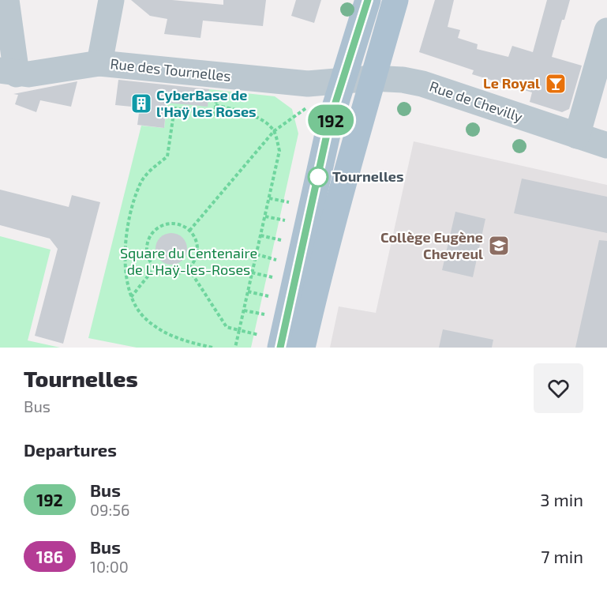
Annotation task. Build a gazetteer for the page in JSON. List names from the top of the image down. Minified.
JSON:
{"streets":{"street":["Rue des Tournelles","Rue de Chevilly"]},"crossings":[["Rue des Tournelles","Rue de Chevilly"]],"parks":["Square du Centenaire de L'Haÿ-les-Roses"],"places":{"bar":["Le Royal"],"building":["CyberBase de l'Haÿ les Roses"],"other":["Tournelles"],"school or university":["Collège Eugène Chevreul"]},"lines":["bus line 192"],"page":{"on_map":"192","heading":[["Tournelles","Bus"],"Departures"],"list":[{"mark":"192","name":"Bus","note":"09:56","value":"3 min"},{"mark":"186","name":"Bus","note":"10:00","value":"7 min"}]}}
